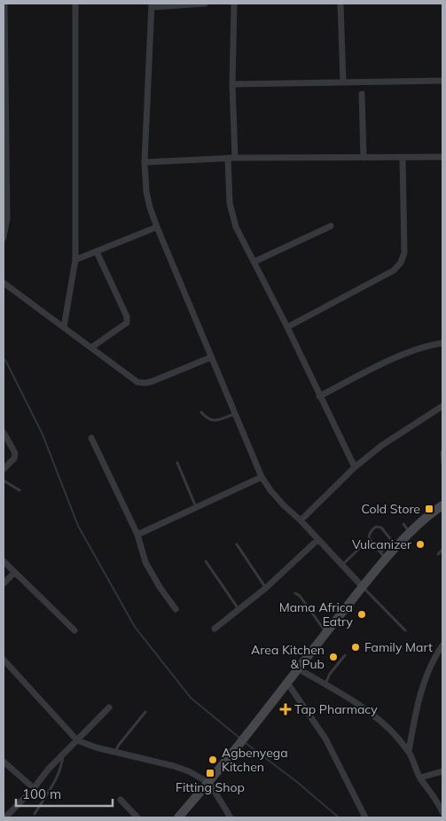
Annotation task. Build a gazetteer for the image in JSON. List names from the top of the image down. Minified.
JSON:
{"places":{"transit":["Cold Store","Fitting Shop"],"other":["Vulcanizer","Mama Africa Eatry","Family Mart","Area Kitchen & Pub","Agbenyega Kitchen"],"health":["Tap Pharmacy"]},"scale_bar":"100 m"}
